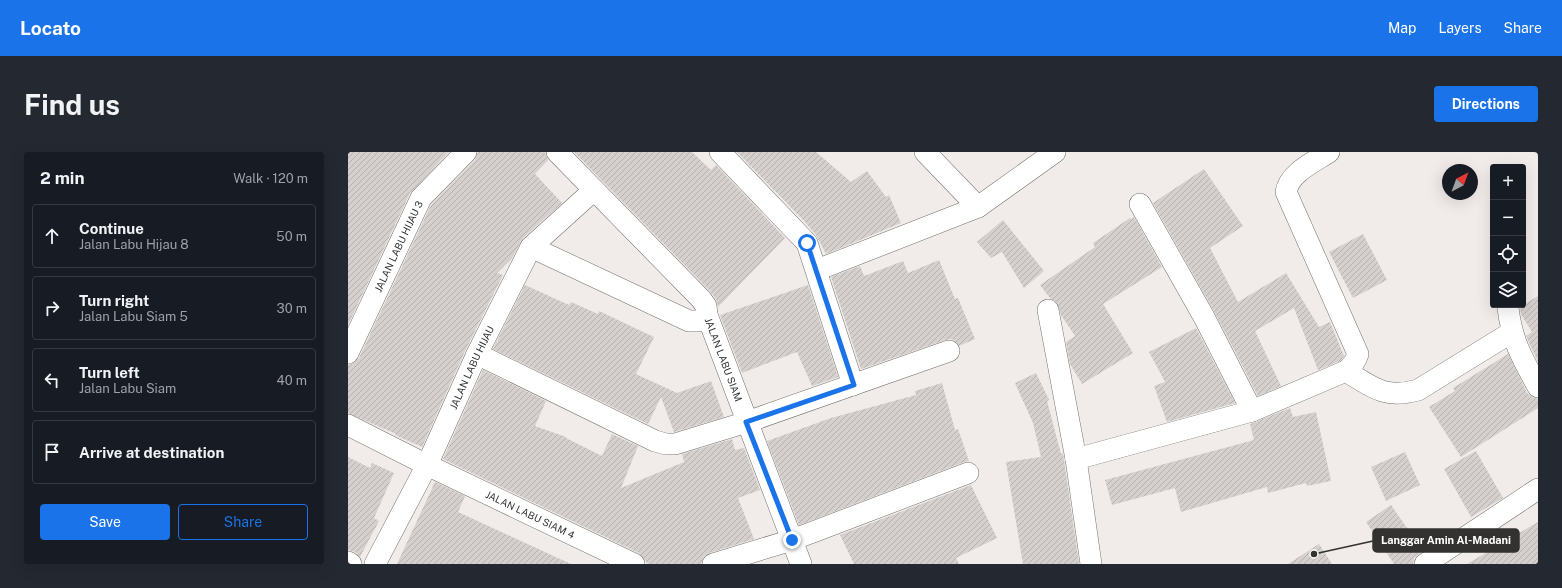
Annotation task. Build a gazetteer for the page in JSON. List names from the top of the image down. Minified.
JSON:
{"streets":{"street":["JALAN LABU HIJAU 3","JALAN LABU SIAM","JALAN LABU HIJAU","JALAN LABU SIAM 4"]},"crossings":[["JALAN LABU SIAM","JALAN LABU HIJAU"],["JALAN LABU HIJAU","JALAN LABU SIAM 4"]],"places":["Langgar Amin Al-Madani"],"north":"top right","page":{"header":"Locato","nav":["Map","Layers","Share"],"buttons":["Directions",["Save","Share"]],"title":"Find us","heading":["2 min","Walk · 120 m"],"map_buttons":["+","−"],"list":[["Continue","Jalan Labu Hijau 8","50 m"],["Turn right","Jalan Labu Siam 5","30 m"],["Turn left","Jalan Labu Siam","40 m"],"Arrive at destination"]}}
